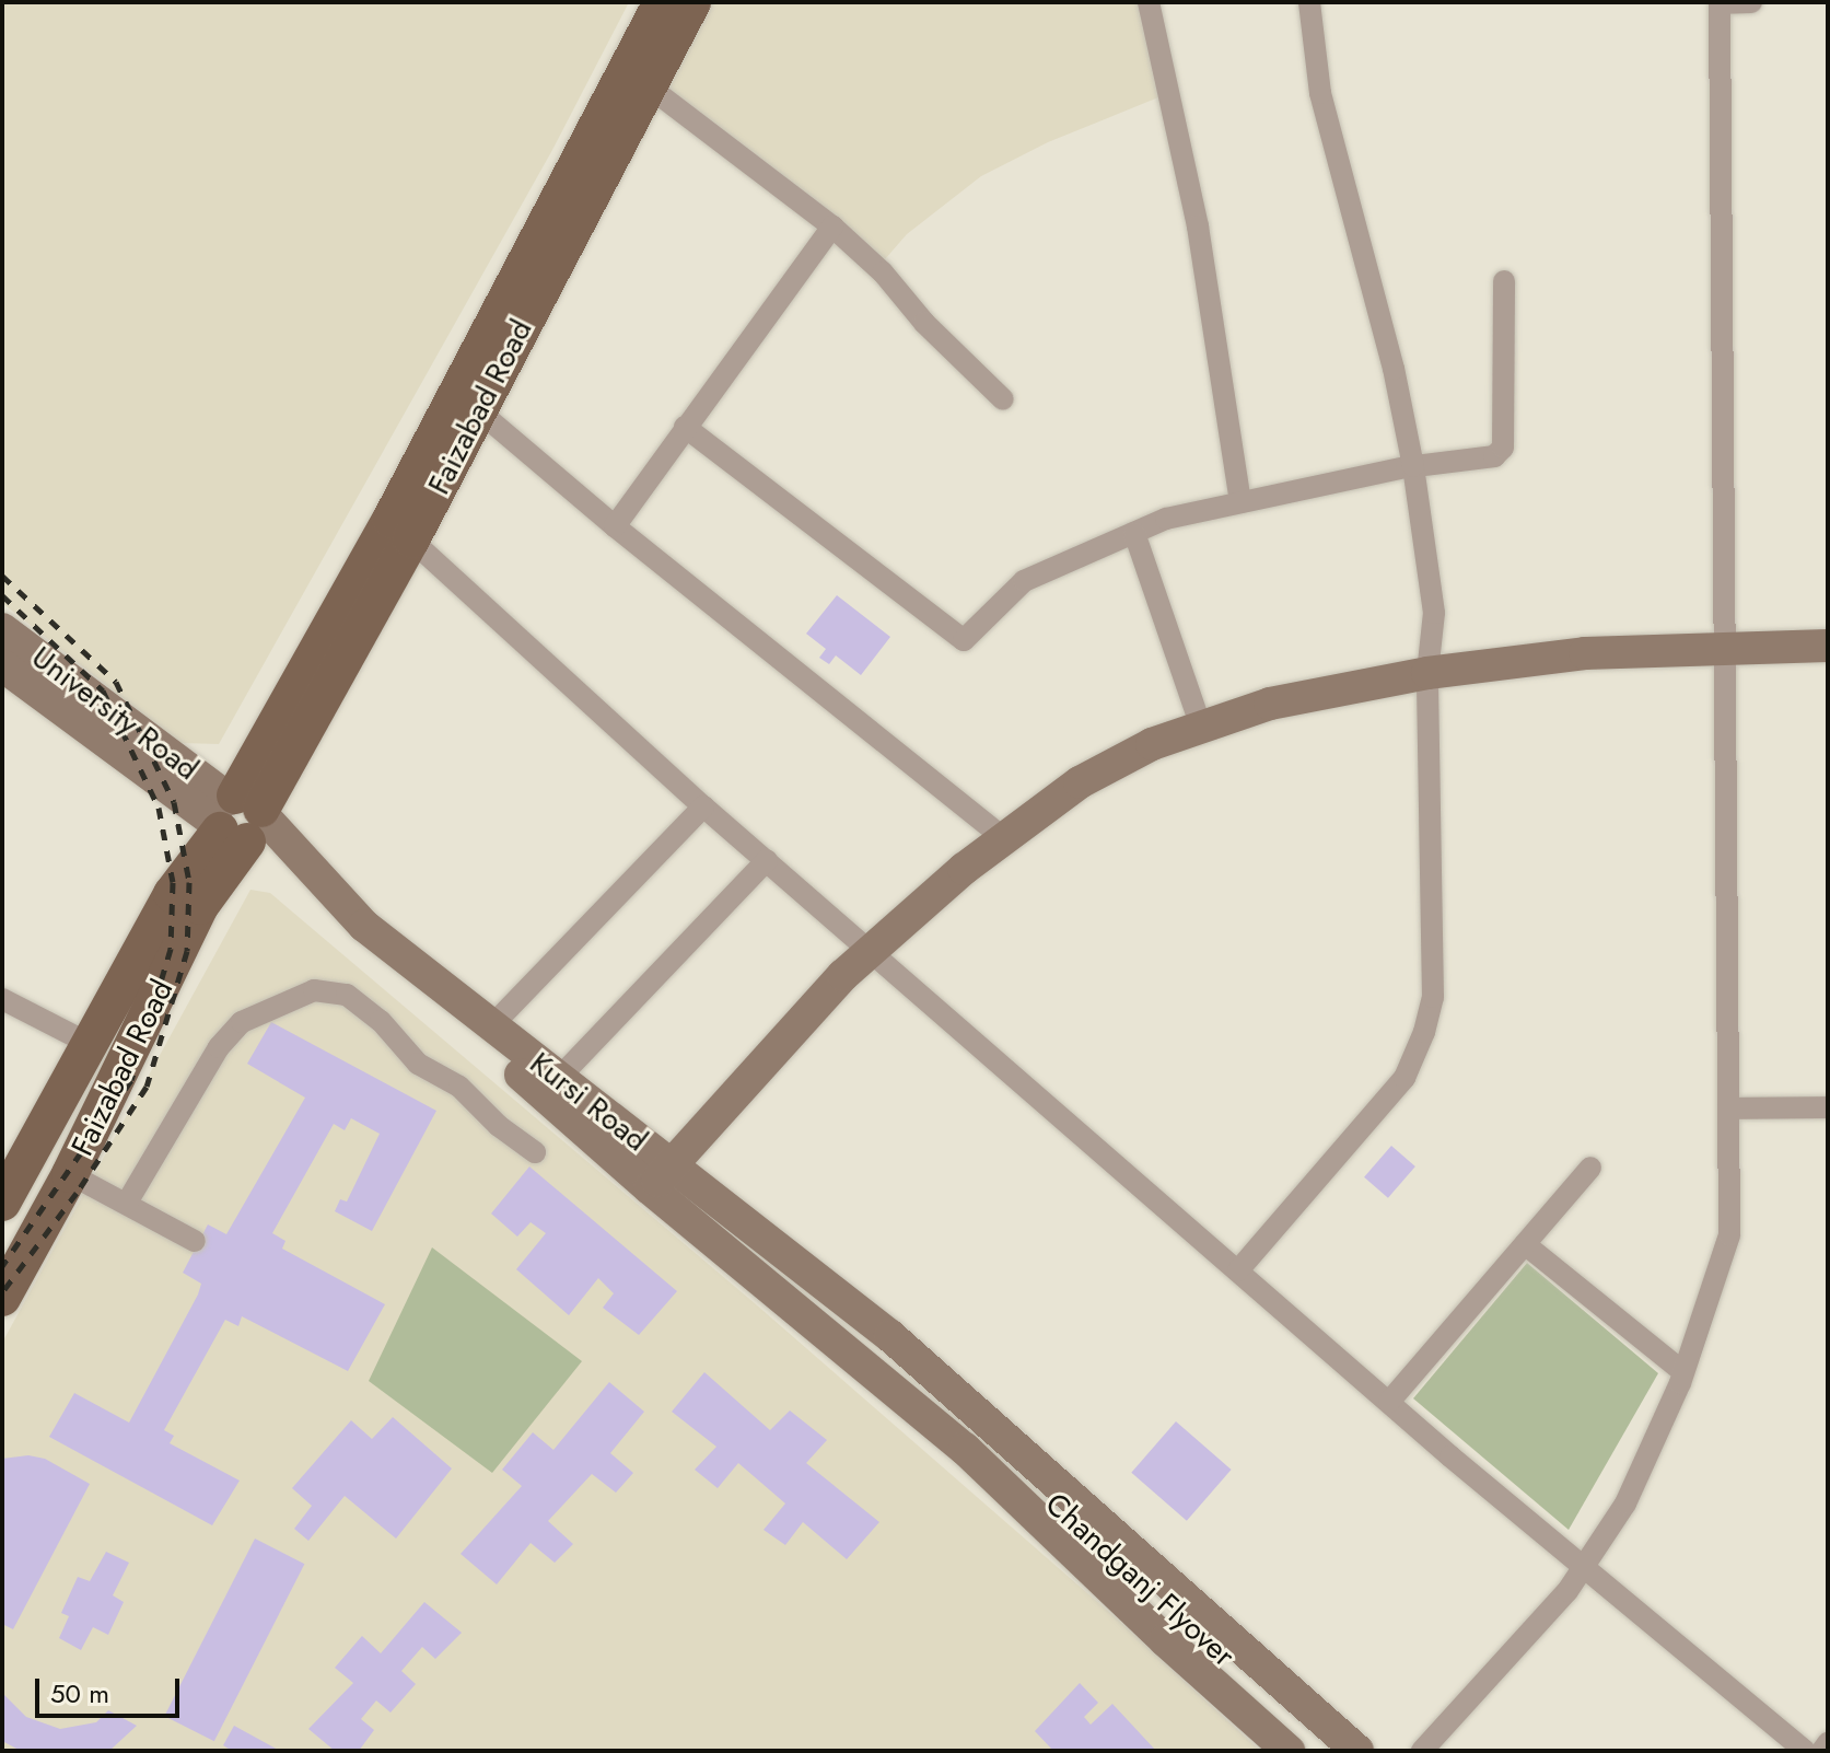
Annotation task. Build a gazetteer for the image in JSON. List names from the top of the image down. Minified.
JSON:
{"streets":{"main road":["Faizabad Road","University Road","Kursi Road","Chandganj Flyover"]},"crossings":[["Faizabad Road","University Road"],["Faizabad Road","Kursi Road"],["University Road","Kursi Road"],["Kursi Road","Chandganj Flyover"]],"scale_bar":"50 m"}
